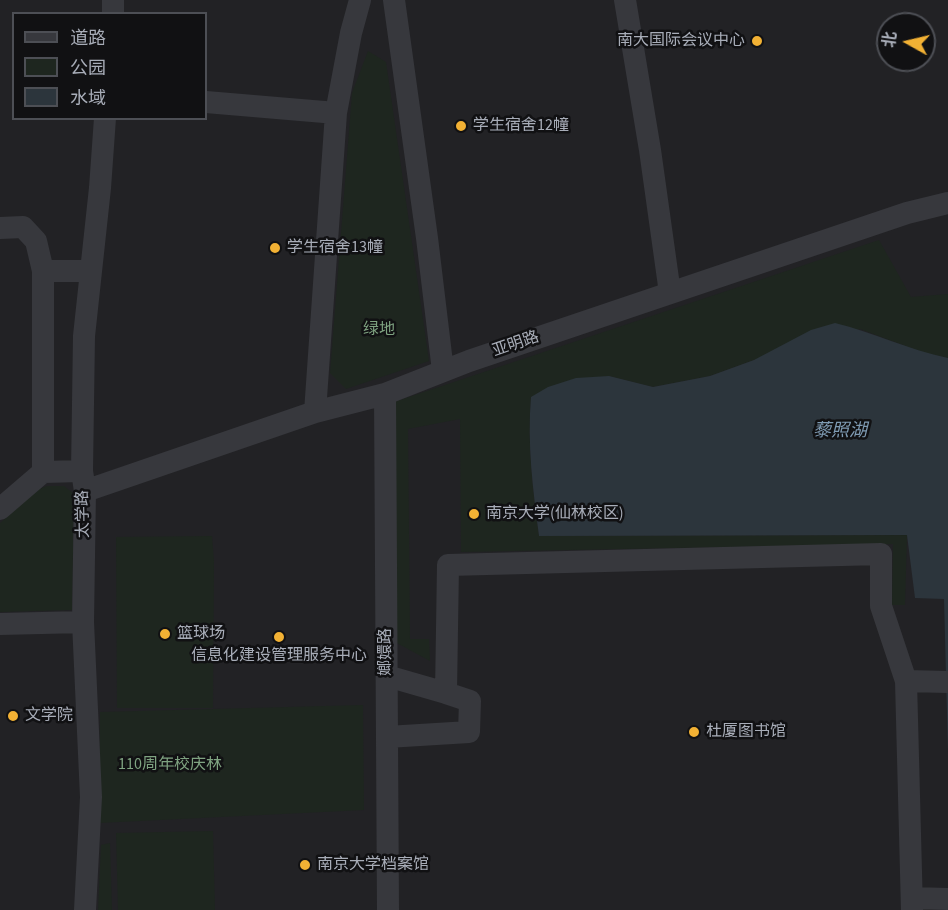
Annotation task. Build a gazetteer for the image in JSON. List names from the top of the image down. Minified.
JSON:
{"streets":{"street":["亚明路","太学路","嫏嬛路"]},"crossings":[["亚明路","太学路"],["亚明路","嫏嬛路"]],"water":["藜照湖"],"parks":["绿地","110周年校庆林"],"places":["南大国际会议中心","学生宿舍12幢","学生宿舍13幢","南京大学(仙林校区)","篮球场","信息化建设管理服务中心","文学院","杜厦图书馆","南京大学档案馆"],"legend":["道路","公园","水域"],"north":"left"}
